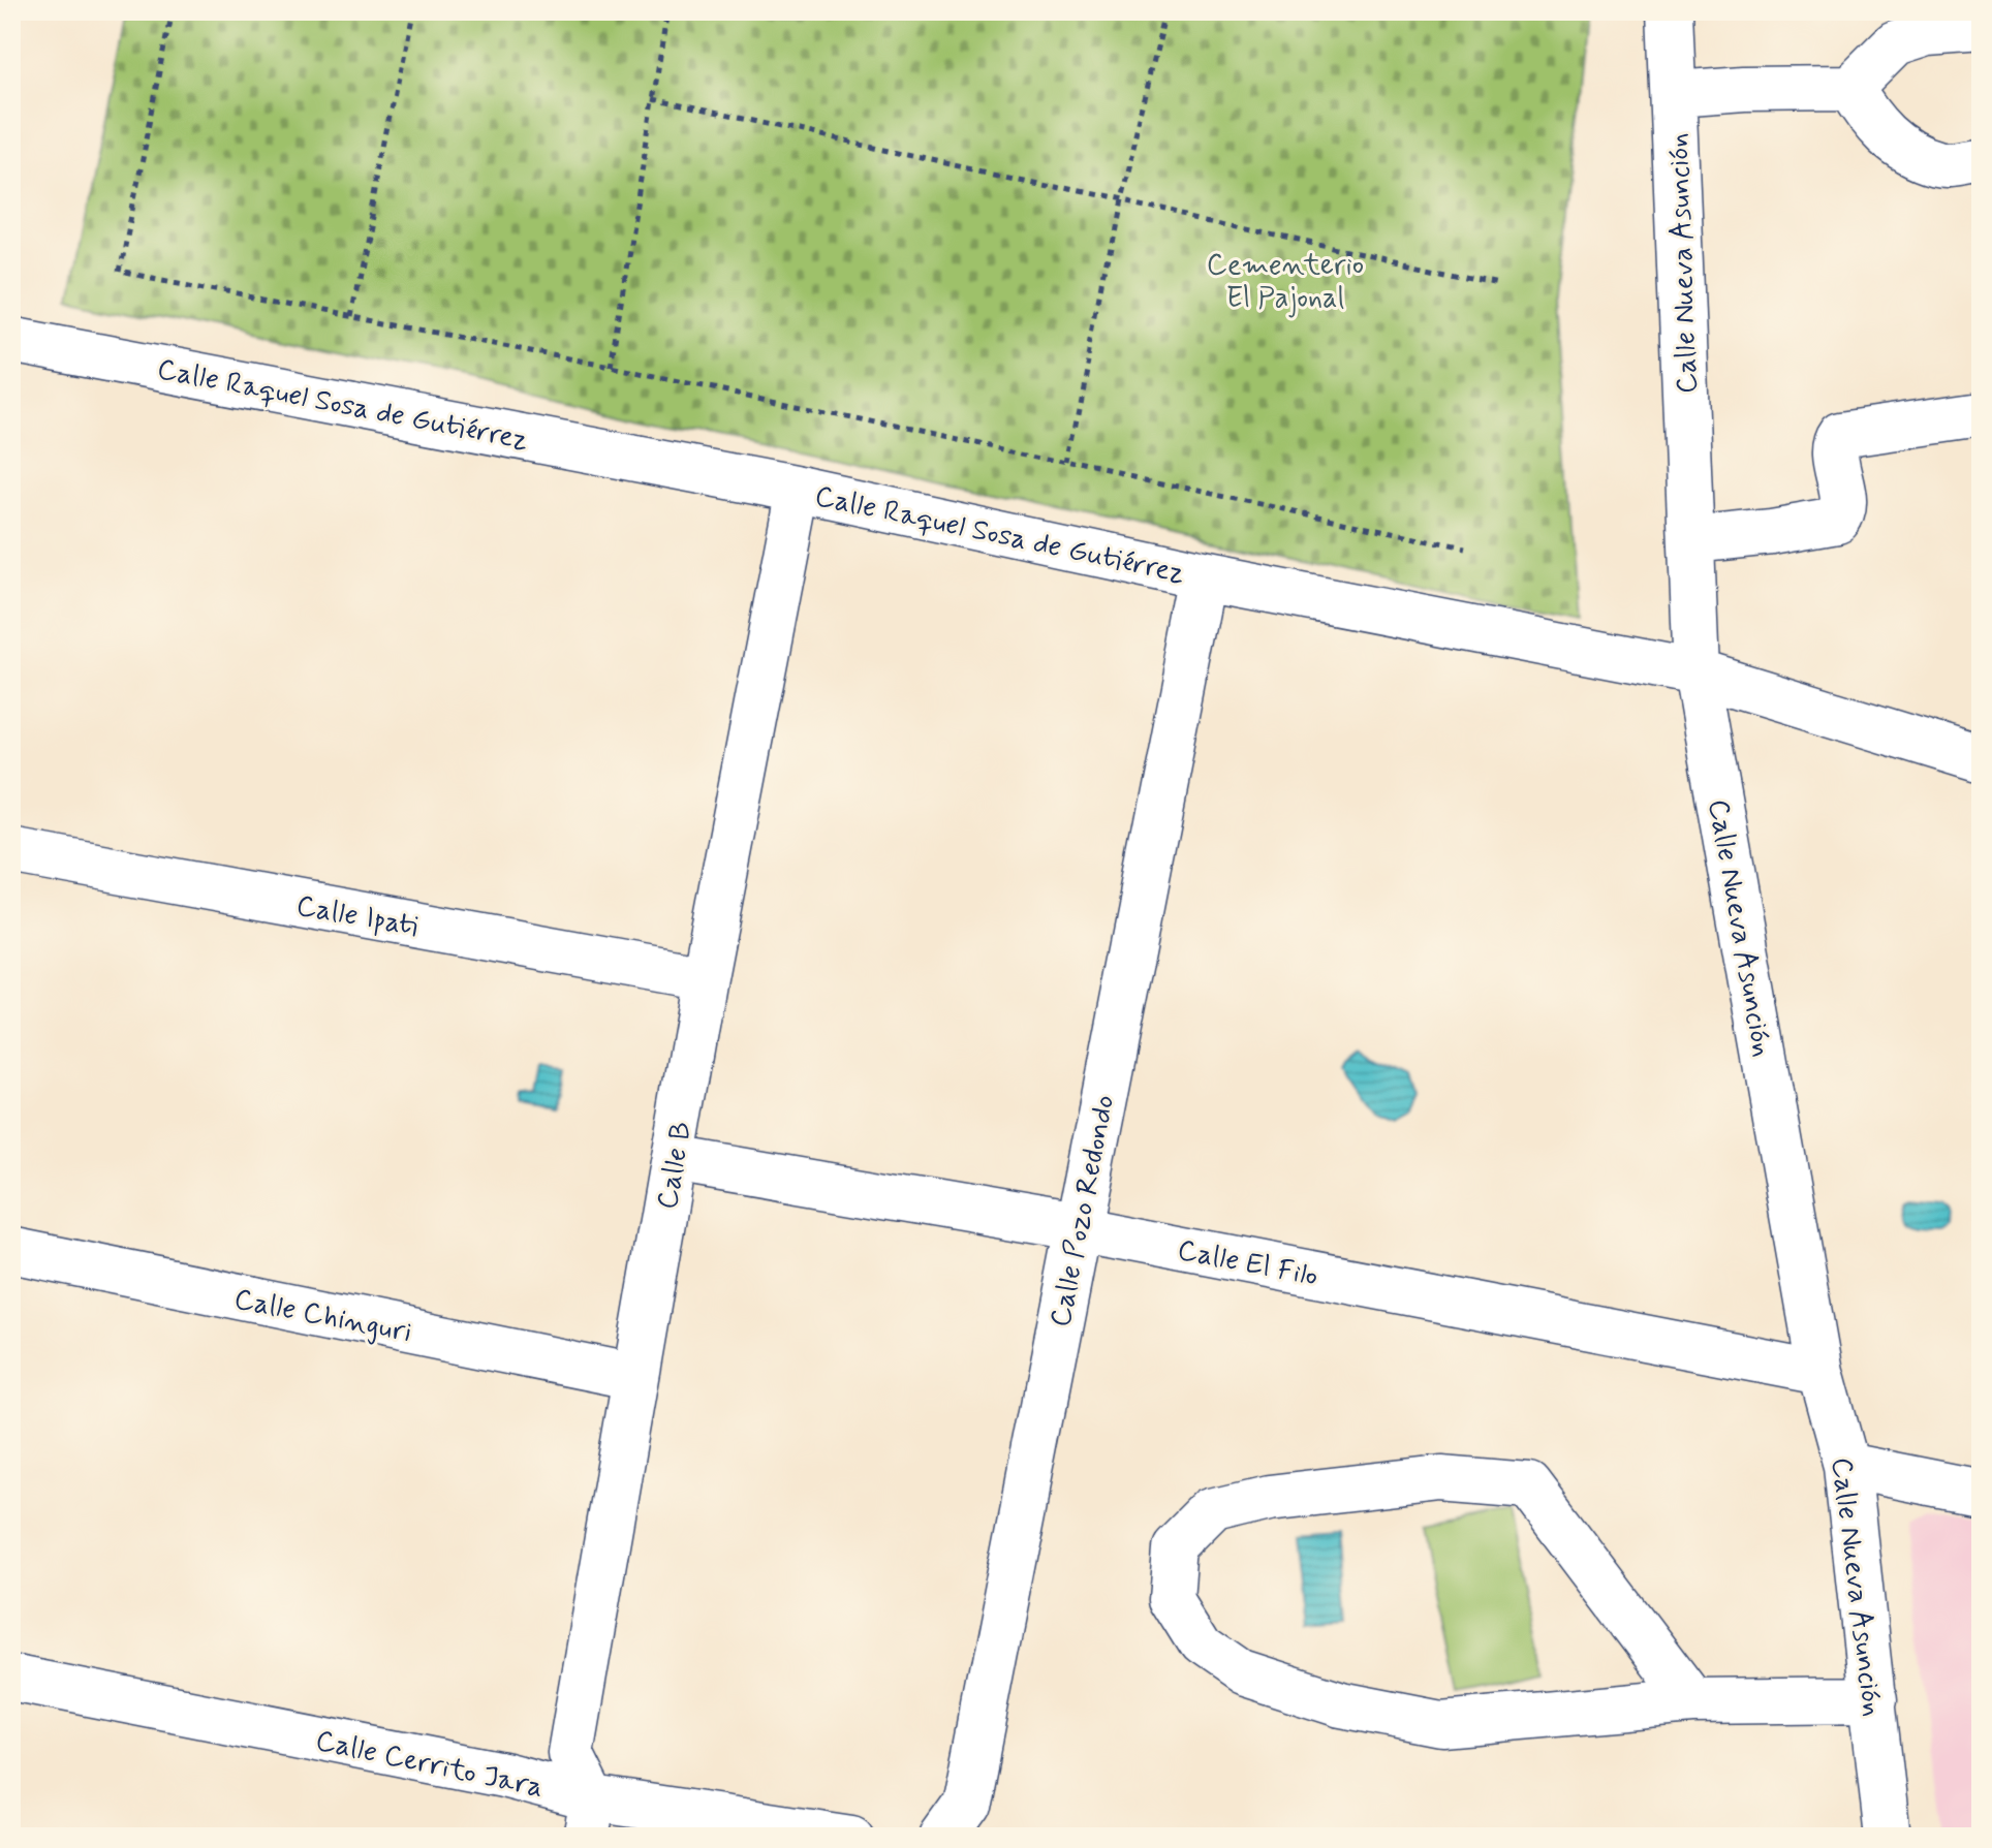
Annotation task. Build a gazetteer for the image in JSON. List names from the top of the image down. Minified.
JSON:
{"streets":{"street":["Calle Nueva Asunción","Calle Raquel Sosa de Gutiérrez","Calle Ipati","Calle B","Calle Pozo Redondo","Calle El Filo","Calle Chinguri","Calle Cerrito Jara"]},"crossings":[["Calle Nueva Asunción","Calle Raquel Sosa de Gutiérrez"],["Calle Nueva Asunción","Calle El Filo"],["Calle Raquel Sosa de Gutiérrez","Calle B"],["Calle Raquel Sosa de Gutiérrez","Calle Pozo Redondo"],["Calle Ipati","Calle B"],["Calle B","Calle El Filo"],["Calle B","Calle Chinguri"],["Calle B","Calle Cerrito Jara"],["Calle Pozo Redondo","Calle El Filo"]],"parks":["Cementerio El Pajonal"]}
